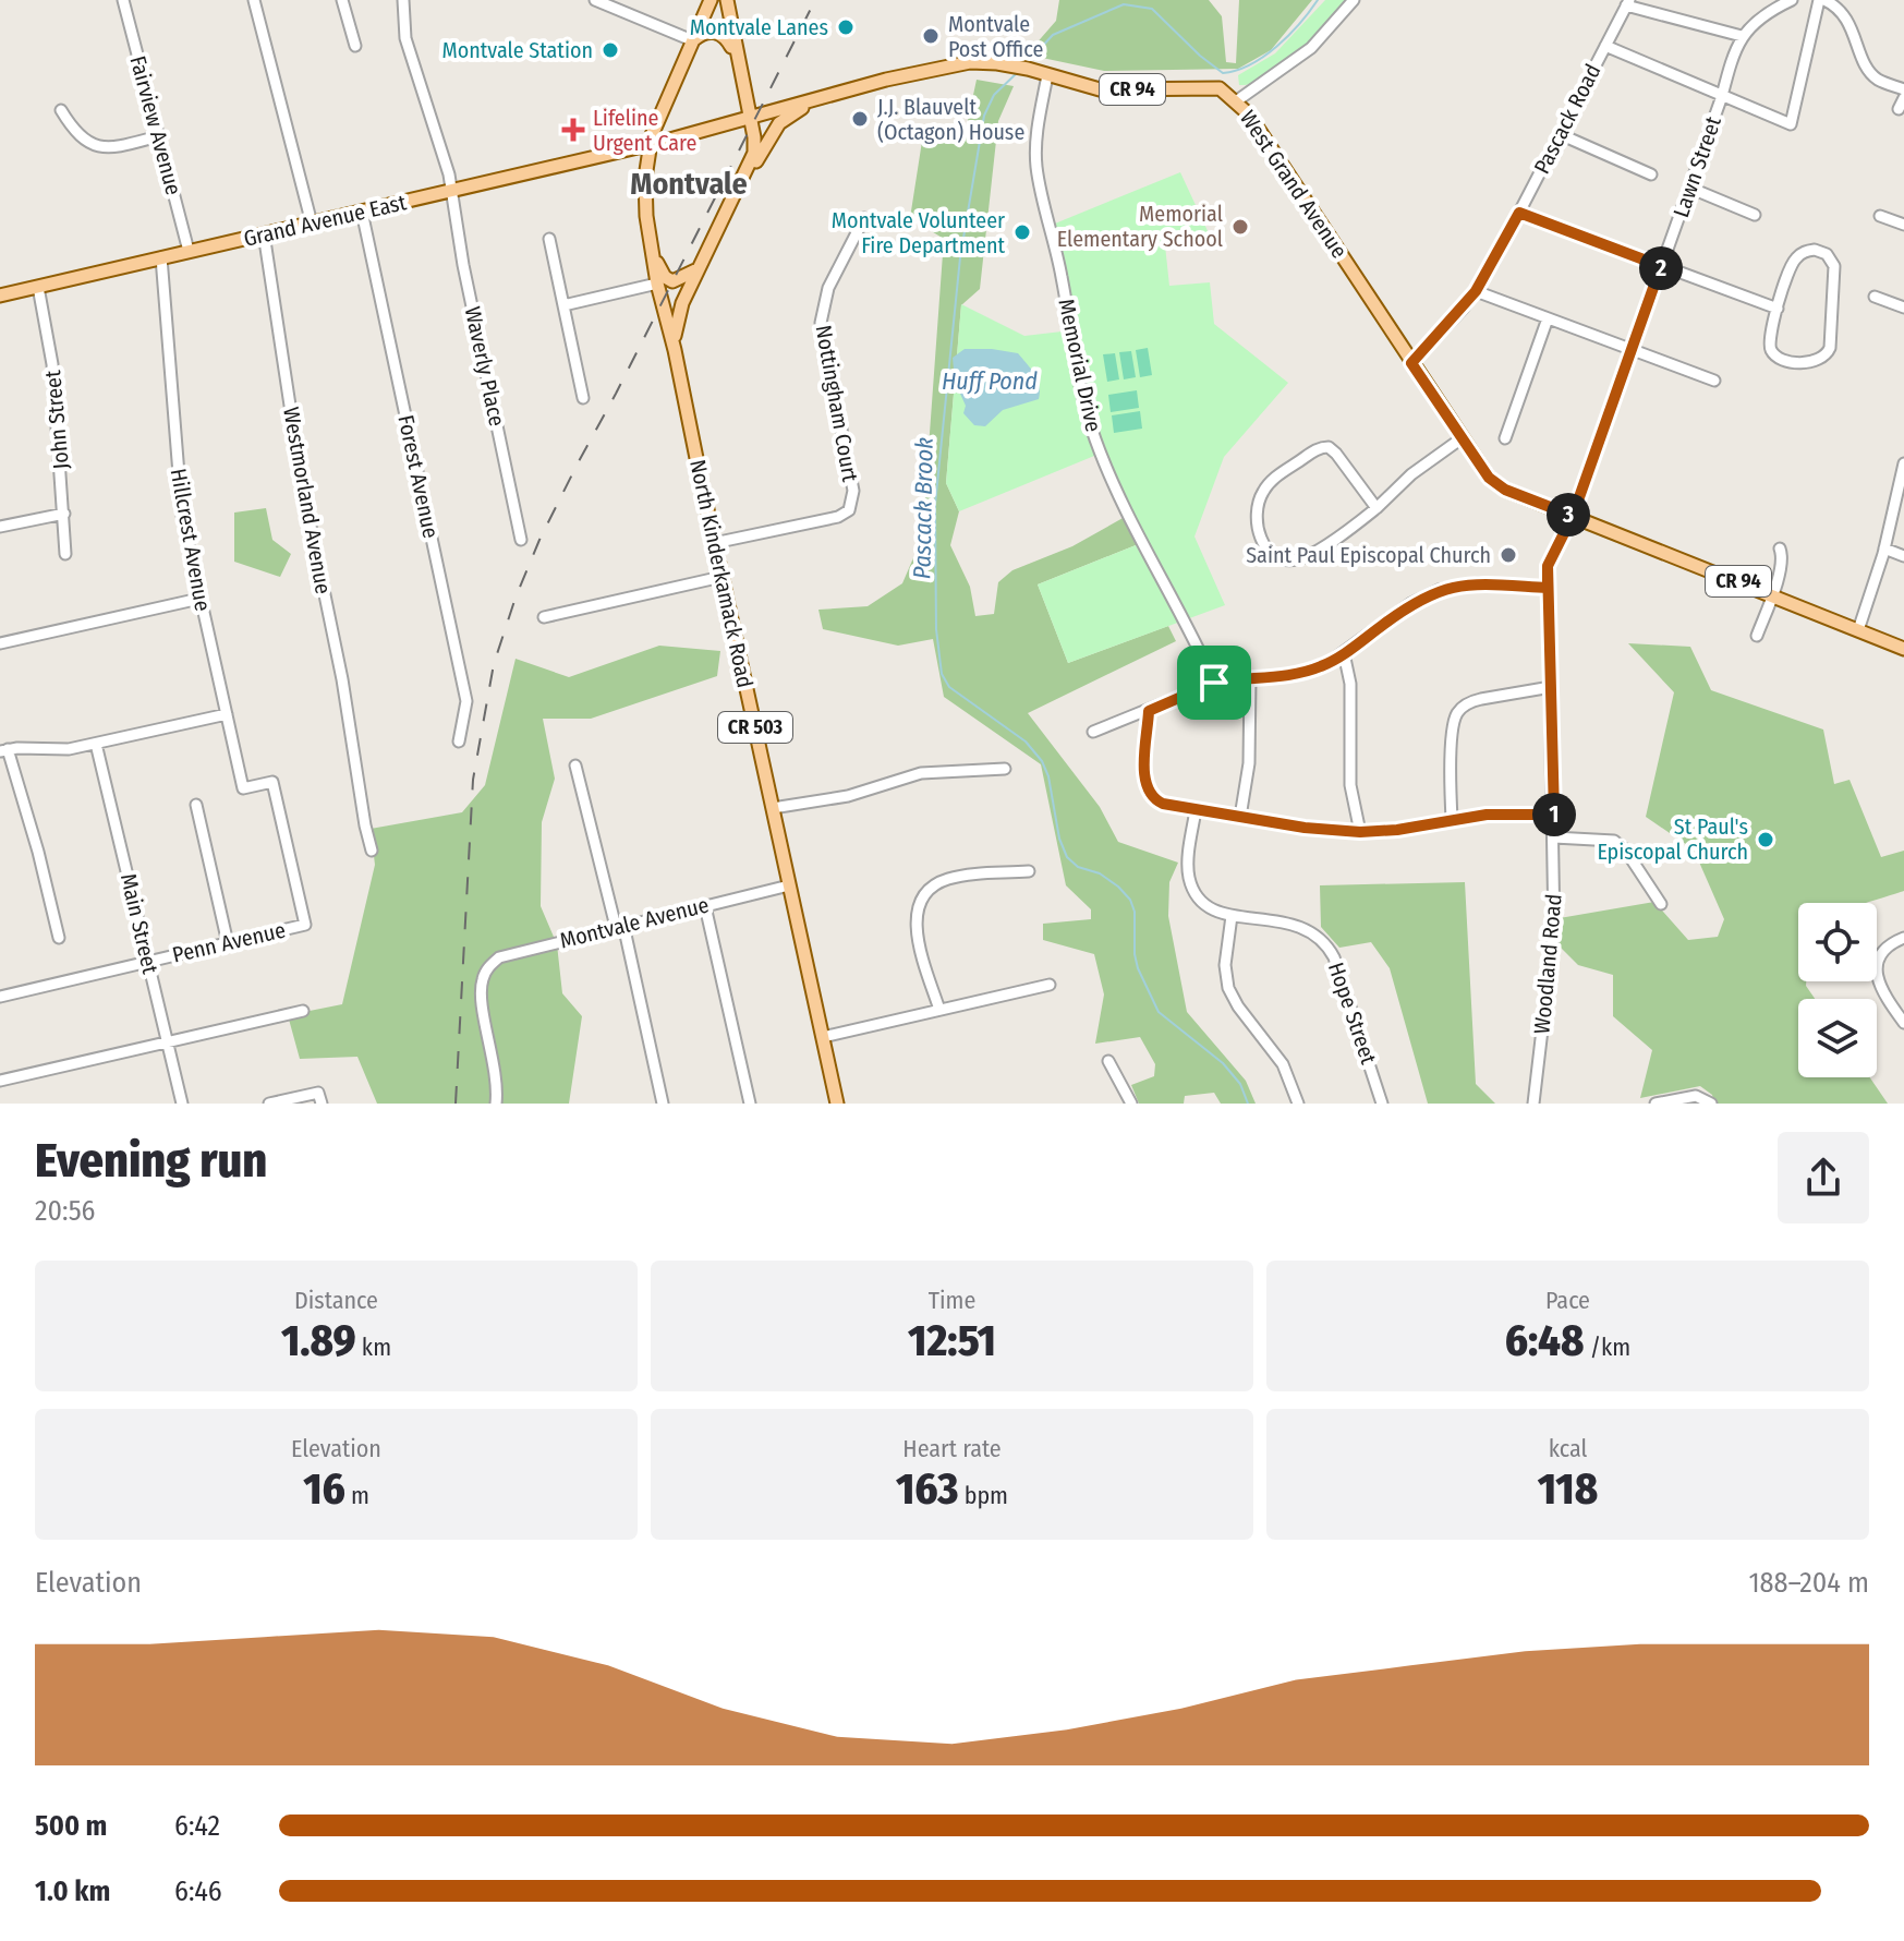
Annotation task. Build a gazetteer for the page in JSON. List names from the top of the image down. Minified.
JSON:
{"streets":{"main road":["CR 94","West Grand Avenue","Grand Avenue East","North Kinderkamack Road","CR 503"],"street":["Pascack Road","Fairview Avenue","Lawn Street","Memorial Drive","Waverly Place","Nottingham Court","John Street","Forest Avenue","Westmorland Avenue","Hillcrest Avenue","Montvale Avenue","Main Street","Penn Avenue","Woodland Road","Hope Street"]},"crossings":[["CR 94","Lawn Street"],["CR 94","West Grand Avenue"],["CR 94","Woodland Road"],["Pascack Road","West Grand Avenue"],["Fairview Avenue","Grand Avenue East"],["Lawn Street","West Grand Avenue"],["Lawn Street","Woodland Road"],["West Grand Avenue","Grand Avenue East"],["West Grand Avenue","Memorial Drive"],["West Grand Avenue","North Kinderkamack Road"],["West Grand Avenue","CR 503"],["West Grand Avenue","Woodland Road"],["Grand Avenue East","Waverly Place"],["Grand Avenue East","John Street"],["Grand Avenue East","Forest Avenue"],["Grand Avenue East","Westmorland Avenue"],["Grand Avenue East","Hillcrest Avenue"],["Grand Avenue East","North Kinderkamack Road"],["Grand Avenue East","CR 503"],["Nottingham Court","North Kinderkamack Road"],["Hillcrest Avenue","Penn Avenue"],["North Kinderkamack Road","CR 503"],["North Kinderkamack Road","Montvale Avenue"],["Main Street","Penn Avenue"]],"districts":["Montvale"],"water":["Huff Pond","Pascack Brook"],"places":{"other":["Montvale Lanes","Montvale Post Office","Montvale Station","J.J. Blauvelt (Octagon) House","Memorial Elementary School","Montvale Volunteer Fire Department","Saint Paul Episcopal Church","St Paul's Episcopal Church"],"health":["Lifeline Urgent Care"]},"page":{"pins":["2","3","1"],"heading":["Evening run","20:56"],"stats":[["Distance","1.89 km"],["Time","12:51"],["Pace","6:48 /km"],["Elevation","16 m"],["Heart rate","163 bpm"],["kcal","118"]],"chart":["Elevation","188–204 m"],"list":[{"name":"500 m","note":"6:42"},{"name":"1.0 km","note":"6:46"}]}}
